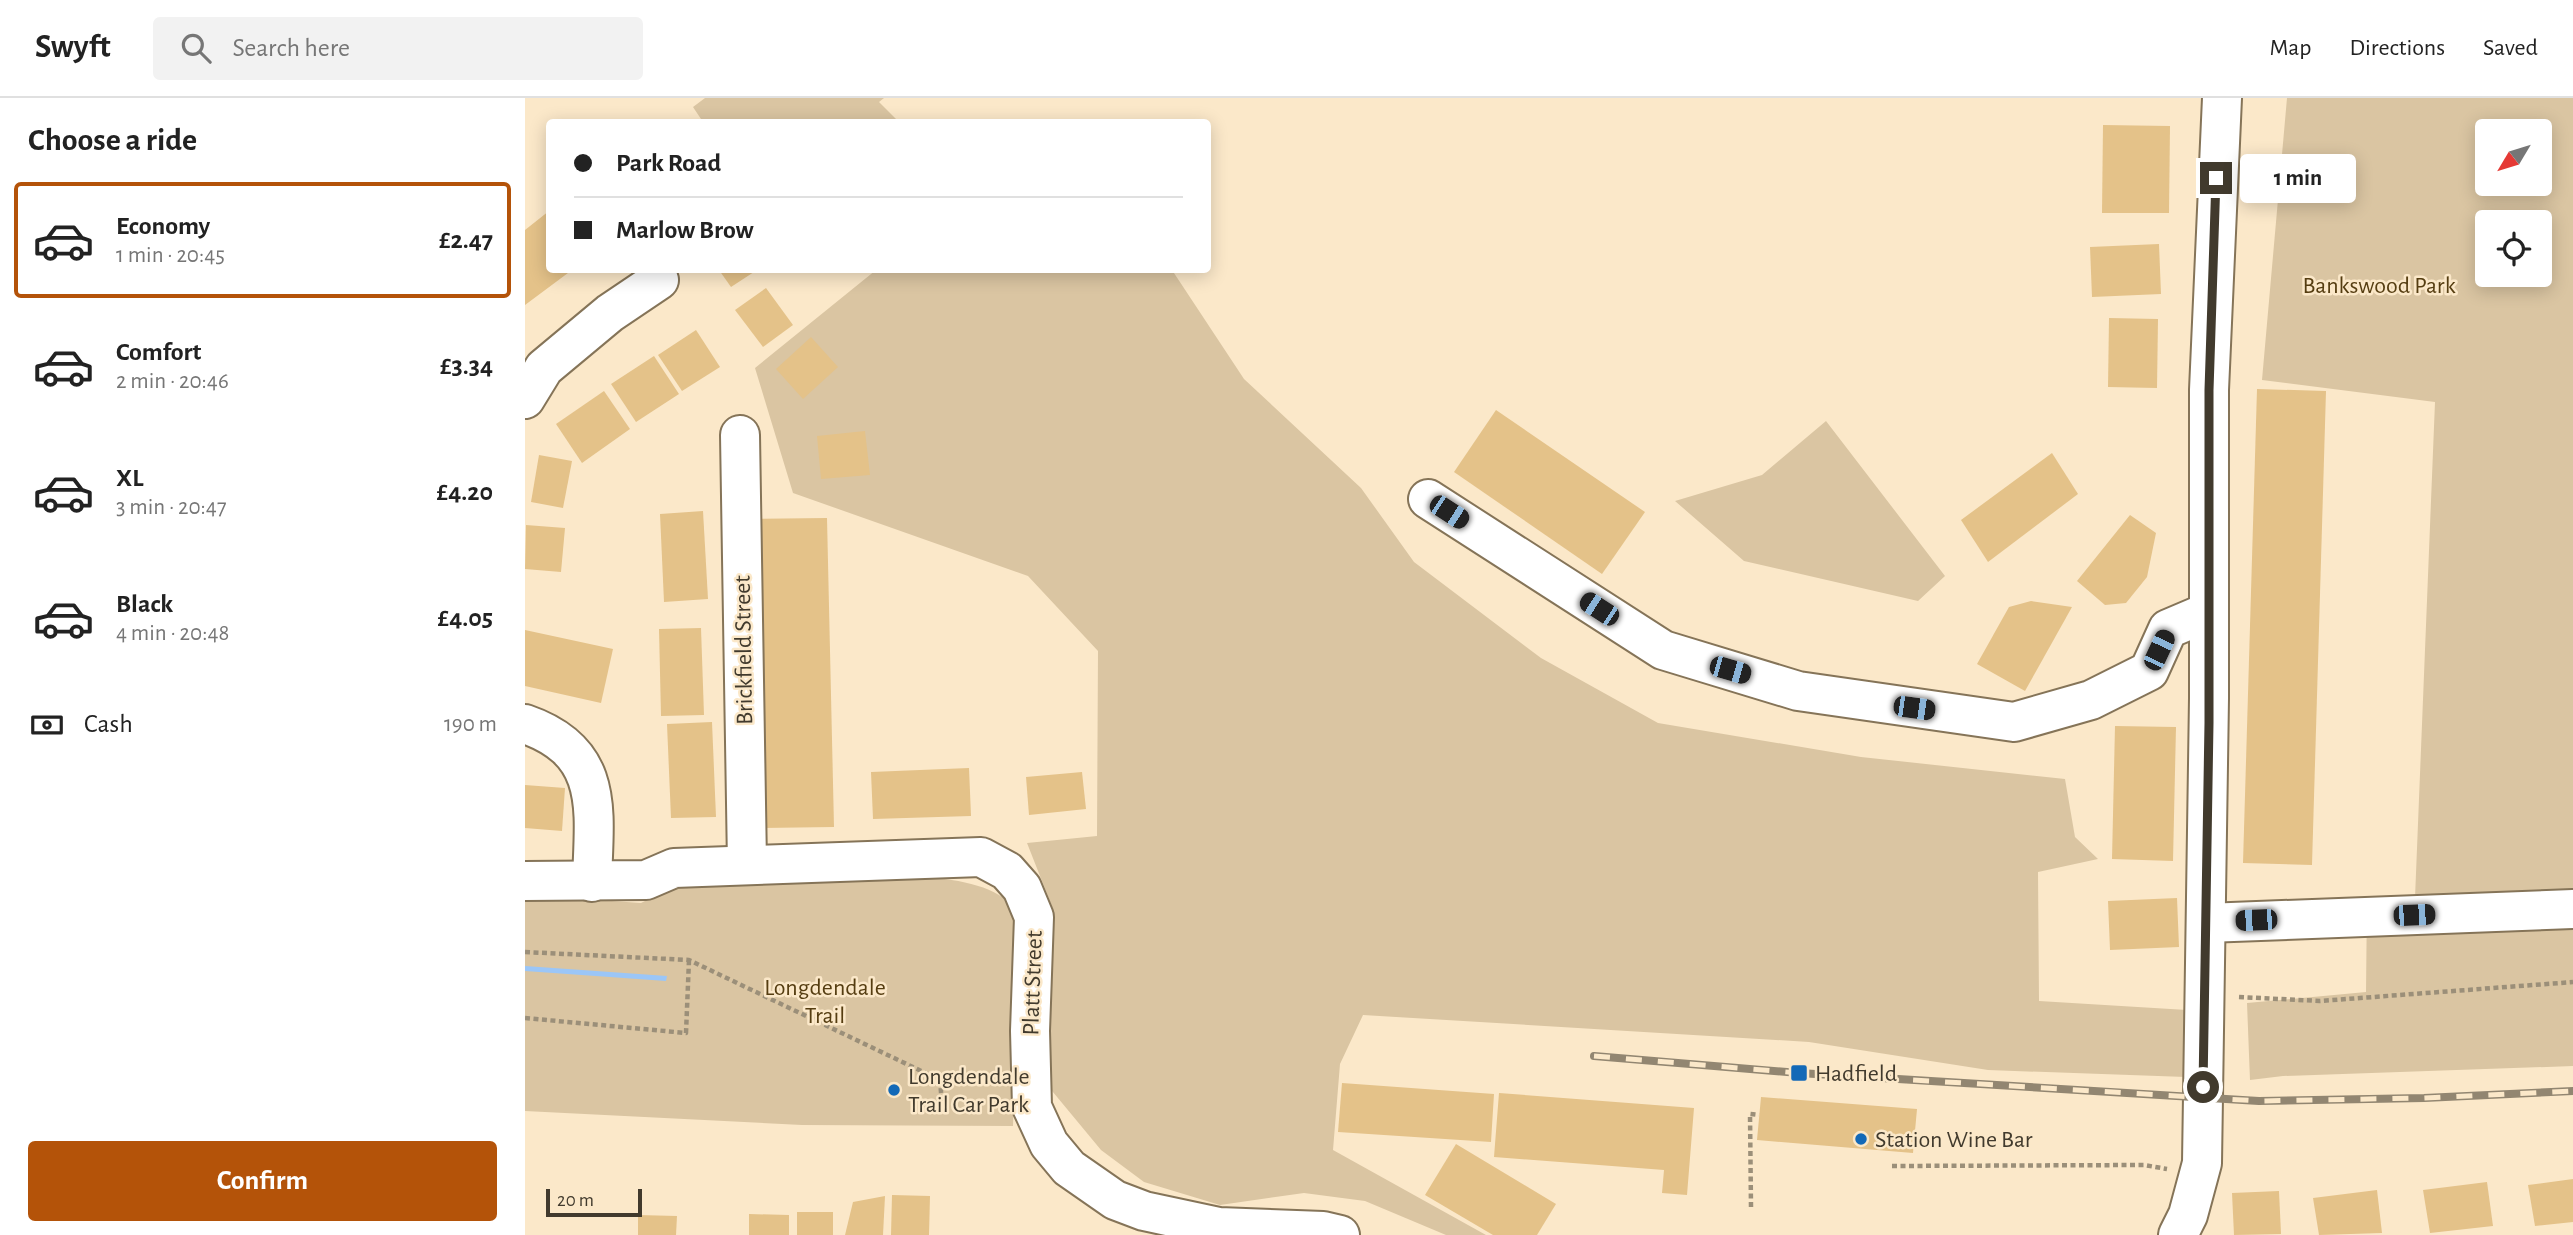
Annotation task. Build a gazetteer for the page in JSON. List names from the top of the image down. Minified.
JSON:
{"streets":{"street":["Brickfield Street","Platt Street"]},"crossings":[["Brickfield Street","Platt Street"]],"parks":["Bankswood Park","Longdendale Trail"],"places":{"transit":["Hadfield"],"other":["Longdendale Trail Car Park","Station Wine Bar"]},"scale_bar":"20 m","north":"bottom left","page":{"header":"Swyft","search":"Search here","nav":["Map","Directions","Saved"],"heading":"Choose a ride","banner":["Park Road","Marlow Brow"],"bubble":"1 min","list":[{"name":"Economy","note":"1 min · 20:45","value":"£2.47"},{"name":"Comfort","note":"2 min · 20:46","value":"£3.34"},{"name":"XL","note":"3 min · 20:47","value":"£4.20"},{"name":"Black","note":"4 min · 20:48","value":"£4.05"}],"pay":["Cash","190 m"],"buttons":"Confirm","scale":"20 m"}}
